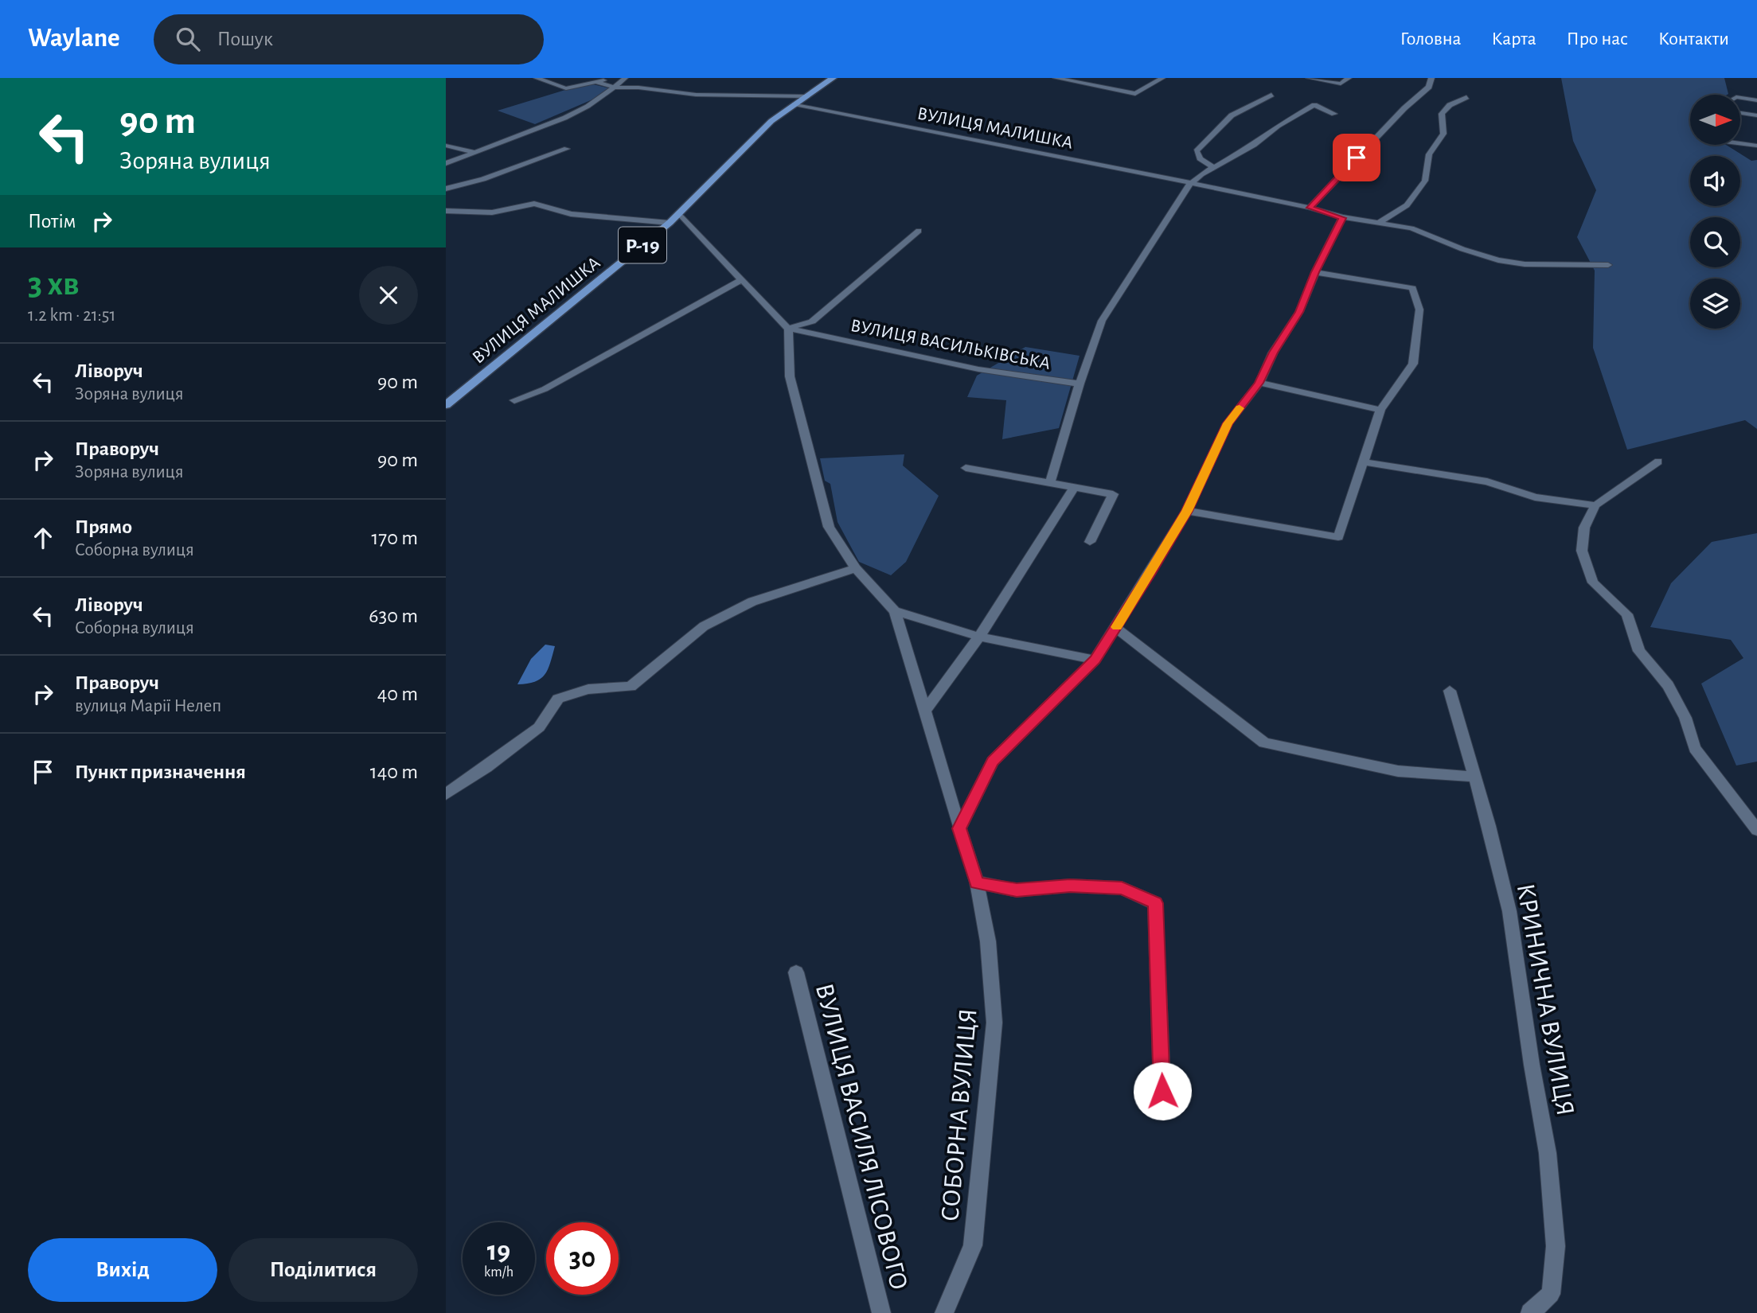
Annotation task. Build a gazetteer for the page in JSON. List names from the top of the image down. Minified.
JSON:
{"streets":{"main road":["ВУЛИЦЯ МАЛИШКА","Р-19"],"street":["ВУЛИЦЯ ВАСИЛЬКІВСЬКА","КРИНИЧНА ВУЛИЦЯ","СОБОРНА ВУЛИЦЯ","ВУЛИЦЯ ВАСИЛЯ ЛІСОВОГО"]},"crossings":[["ВУЛИЦЯ МАЛИШКА","ВУЛИЦЯ ВАСИЛЬКІВСЬКА"]],"north":"right","page":{"header":"Waylane","search":"Пошук","nav":["Головна","Карта","Про нас","Контакти"],"turn":["90 m","Зоряна вулиця"],"then":"Потім","heading":["3 хв","1.2 km · 21:51"],"list":[{"name":"Ліворуч","note":"Зоряна вулиця","value":"90 m"},{"name":"Праворуч","note":"Зоряна вулиця","value":"90 m"},{"name":"Прямо","note":"Соборна вулиця","value":"170 m"},{"name":"Ліворуч","note":"Соборна вулиця","value":"630 m"},{"name":"Праворуч","note":"вулиця Марії Нелеп","value":"40 m"},{"name":"Пункт призначення","value":"140 m"}],"speed":"19 km/h","limit":"30","buttons":["Вихід","Поділитися"]}}
